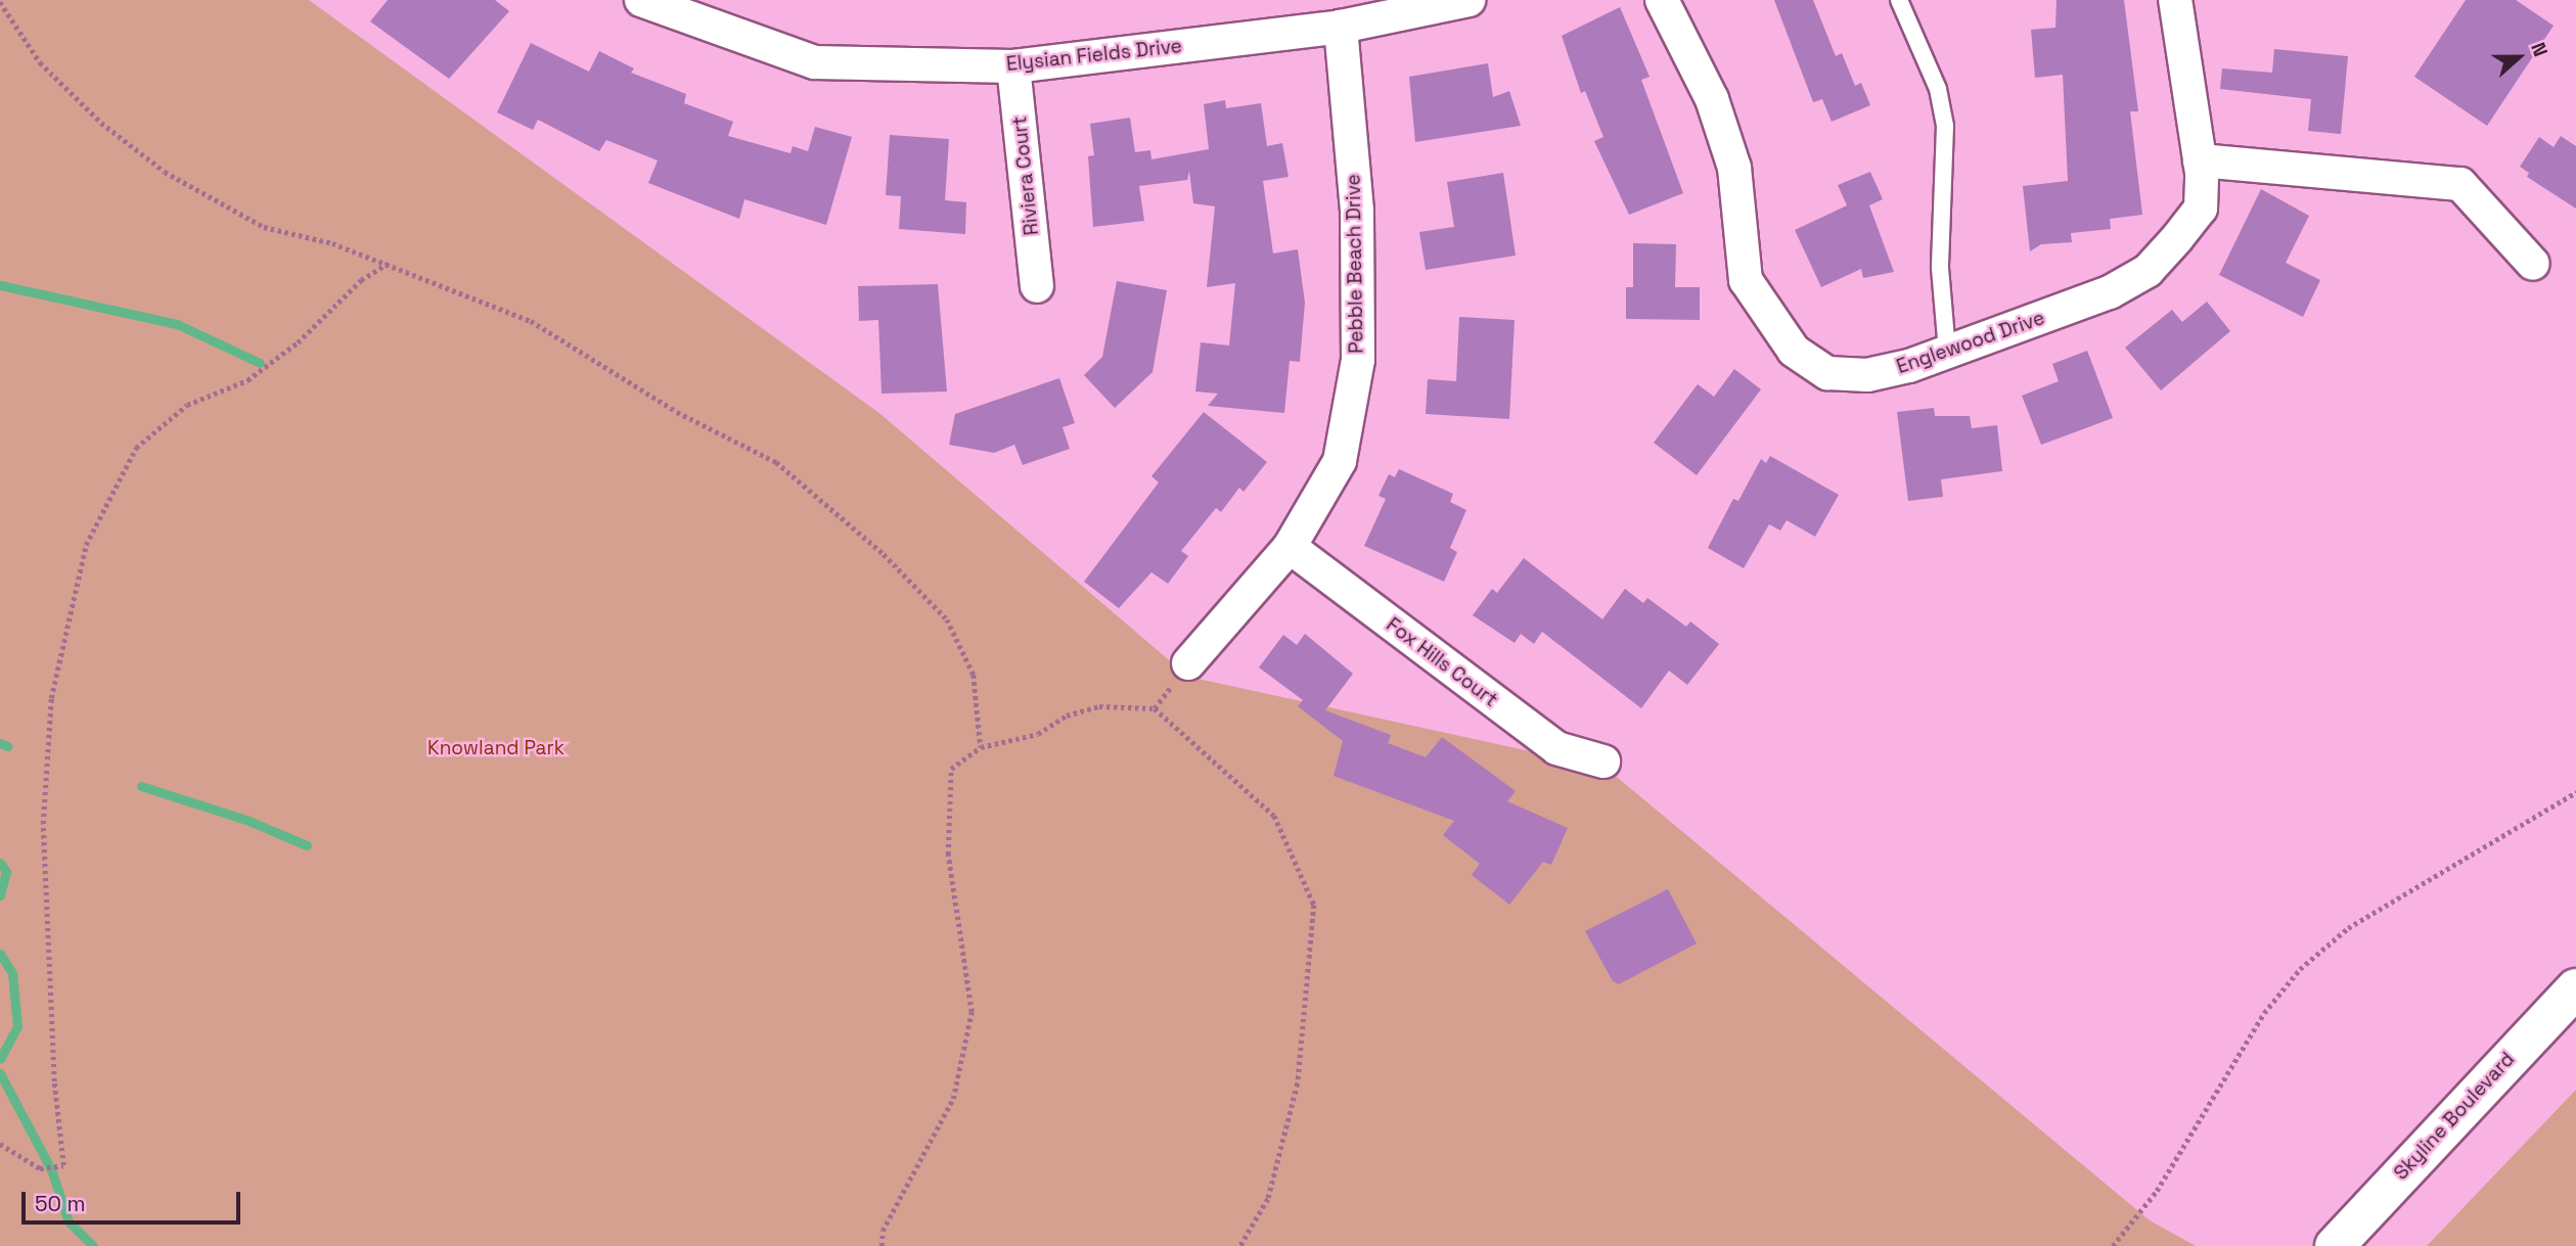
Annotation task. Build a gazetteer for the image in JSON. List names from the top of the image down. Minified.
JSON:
{"streets":{"main road":["Skyline Boulevard"],"street":["Elysian Fields Drive","Riviera Court","Pebble Beach Drive","Englewood Drive","Fox Hills Court"]},"crossings":[["Elysian Fields Drive","Riviera Court"],["Elysian Fields Drive","Pebble Beach Drive"],["Pebble Beach Drive","Fox Hills Court"]],"parks":["Knowland Park"],"scale_bar":"50 m","north":"right"}
